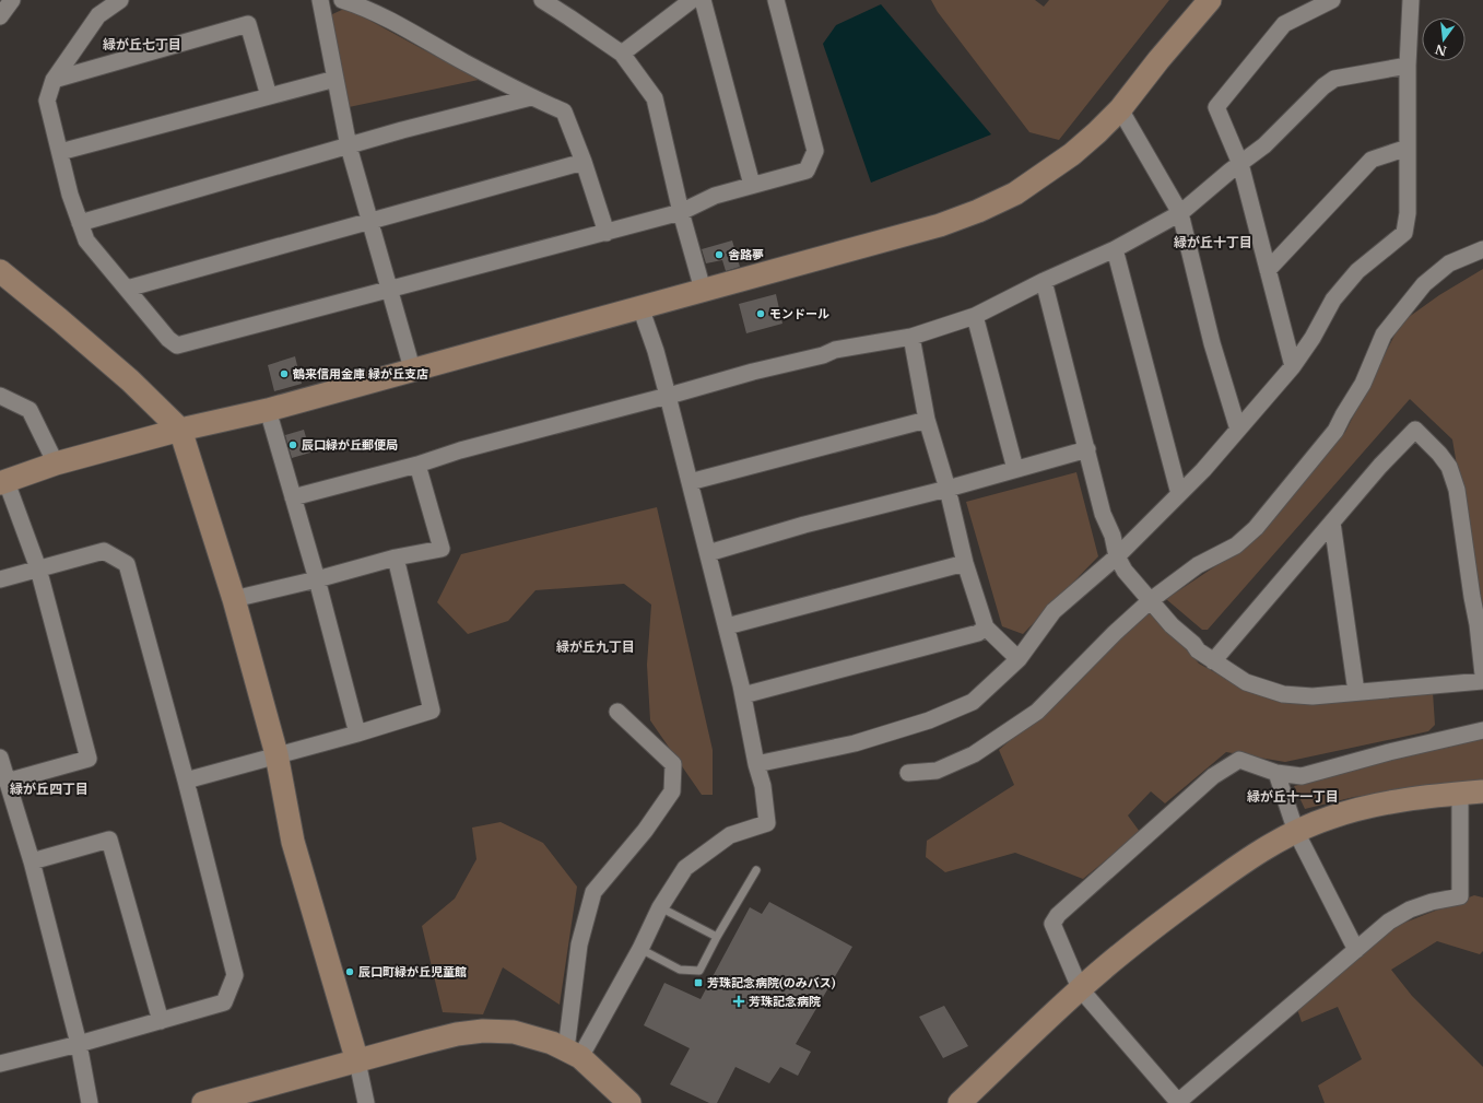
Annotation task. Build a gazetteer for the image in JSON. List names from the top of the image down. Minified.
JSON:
{"districts":["緑が丘七丁目","緑が丘十丁目","緑が丘九丁目","緑が丘四丁目","緑が丘十一丁目"],"places":{"other":["舎路夢","モンドール","鶴来信用金庫 緑が丘支店","辰口緑が丘郵便局","辰口町緑が丘児童館"],"transit":["芳珠記念病院(のみバス)"],"health":["芳珠記念病院"]},"north":"bottom"}
